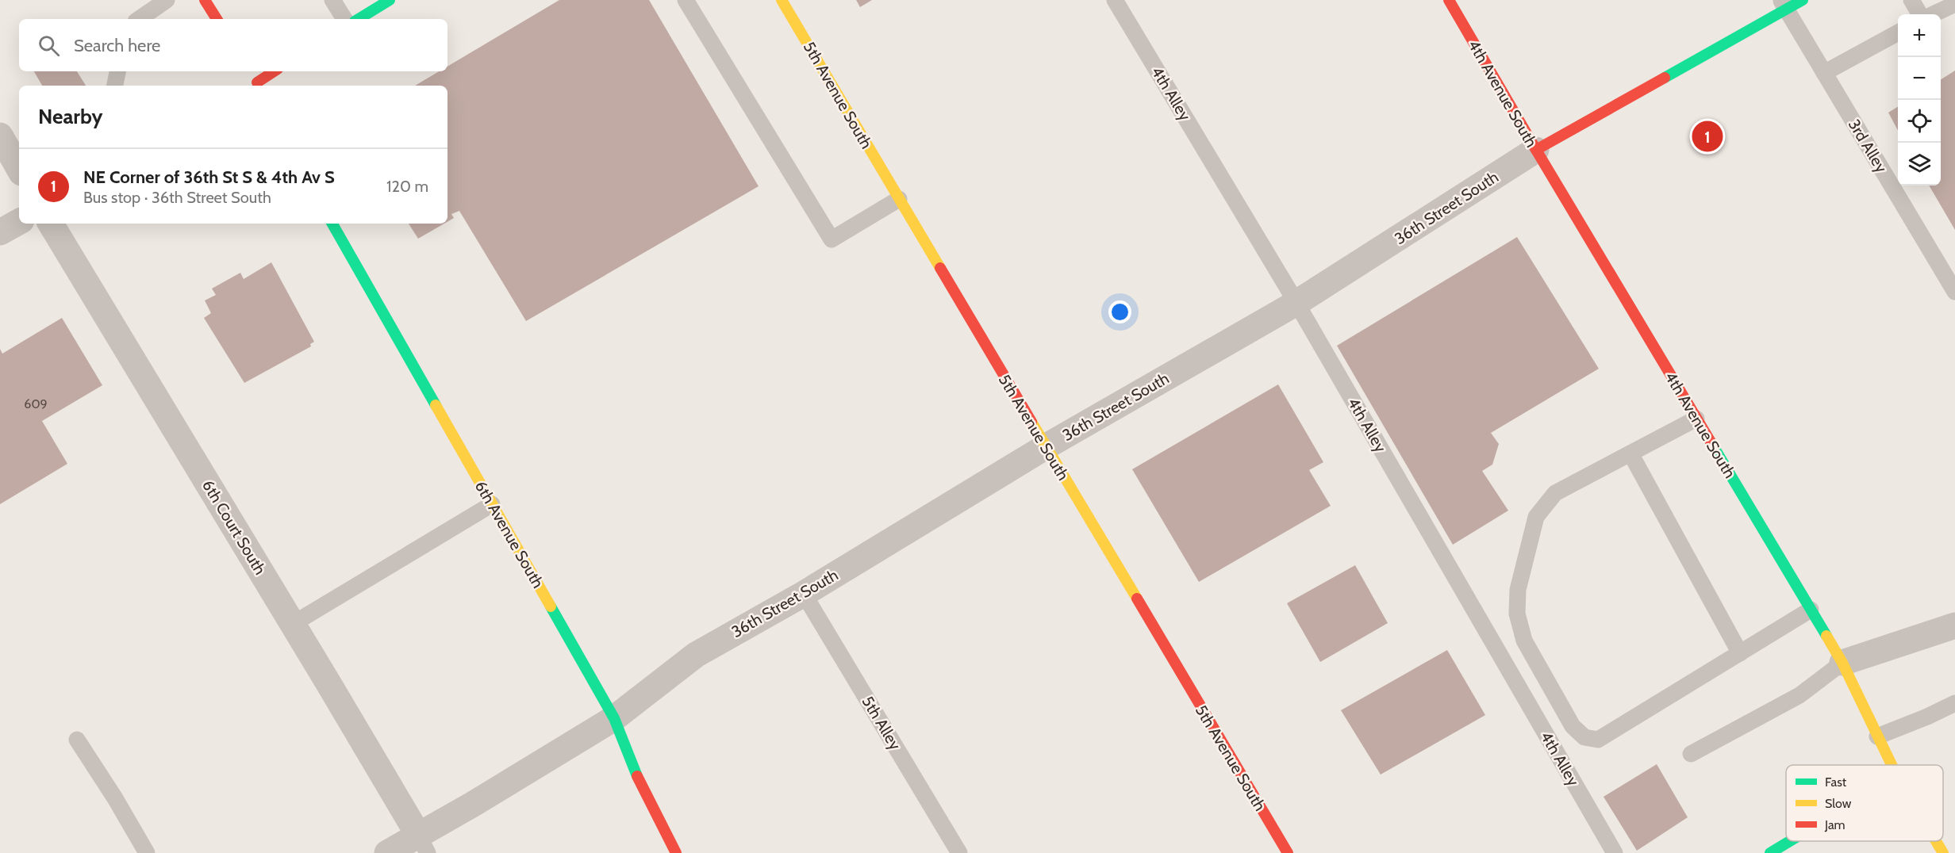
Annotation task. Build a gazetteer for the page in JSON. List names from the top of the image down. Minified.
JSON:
{"streets":{"street":["4th Avenue South","5th Avenue South","36th Street South","6th Court South","6th Avenue South"],"lane":["4th Alley","3rd Alley","5th Alley"]},"crossings":[["4th Alley","36th Street South"],["4th Avenue South","36th Street South"],["5th Avenue South","36th Street South"],["3rd Alley","36th Street South"],["36th Street South","6th Court South"],["36th Street South","6th Avenue South"],["36th Street South","5th Alley"]],"house_numbers":["609"],"legend":["Fast","Slow","Jam"],"page":{"map_buttons":["+","−"],"search":"Search here","heading":"Nearby","pins":"1","list":[{"mark":"1","name":"NE Corner of 36th St S & 4th Av S","note":"Bus stop · 36th Street South","value":"120 m"}]}}
